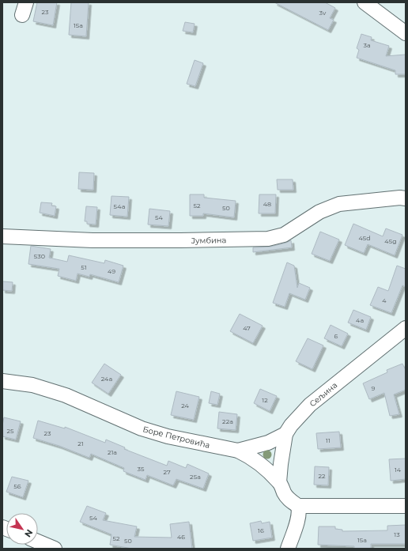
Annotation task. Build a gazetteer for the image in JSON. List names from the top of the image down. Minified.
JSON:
{"streets":{"street":["Јумбина","Сељина","Боре Петровића"]},"crossings":[["Сељина","Боре Петровића"]],"house_numbers":["23","3v","15a","3a","48","52","54a","50","54","45d","45g","530","51","49","4","4a","47","6","24a","9","12","24","22a","25","23","11","21","21a","35","14","27","22","25a","56","54","16","13","46","52","15a","50"],"north":"bottom right"}
